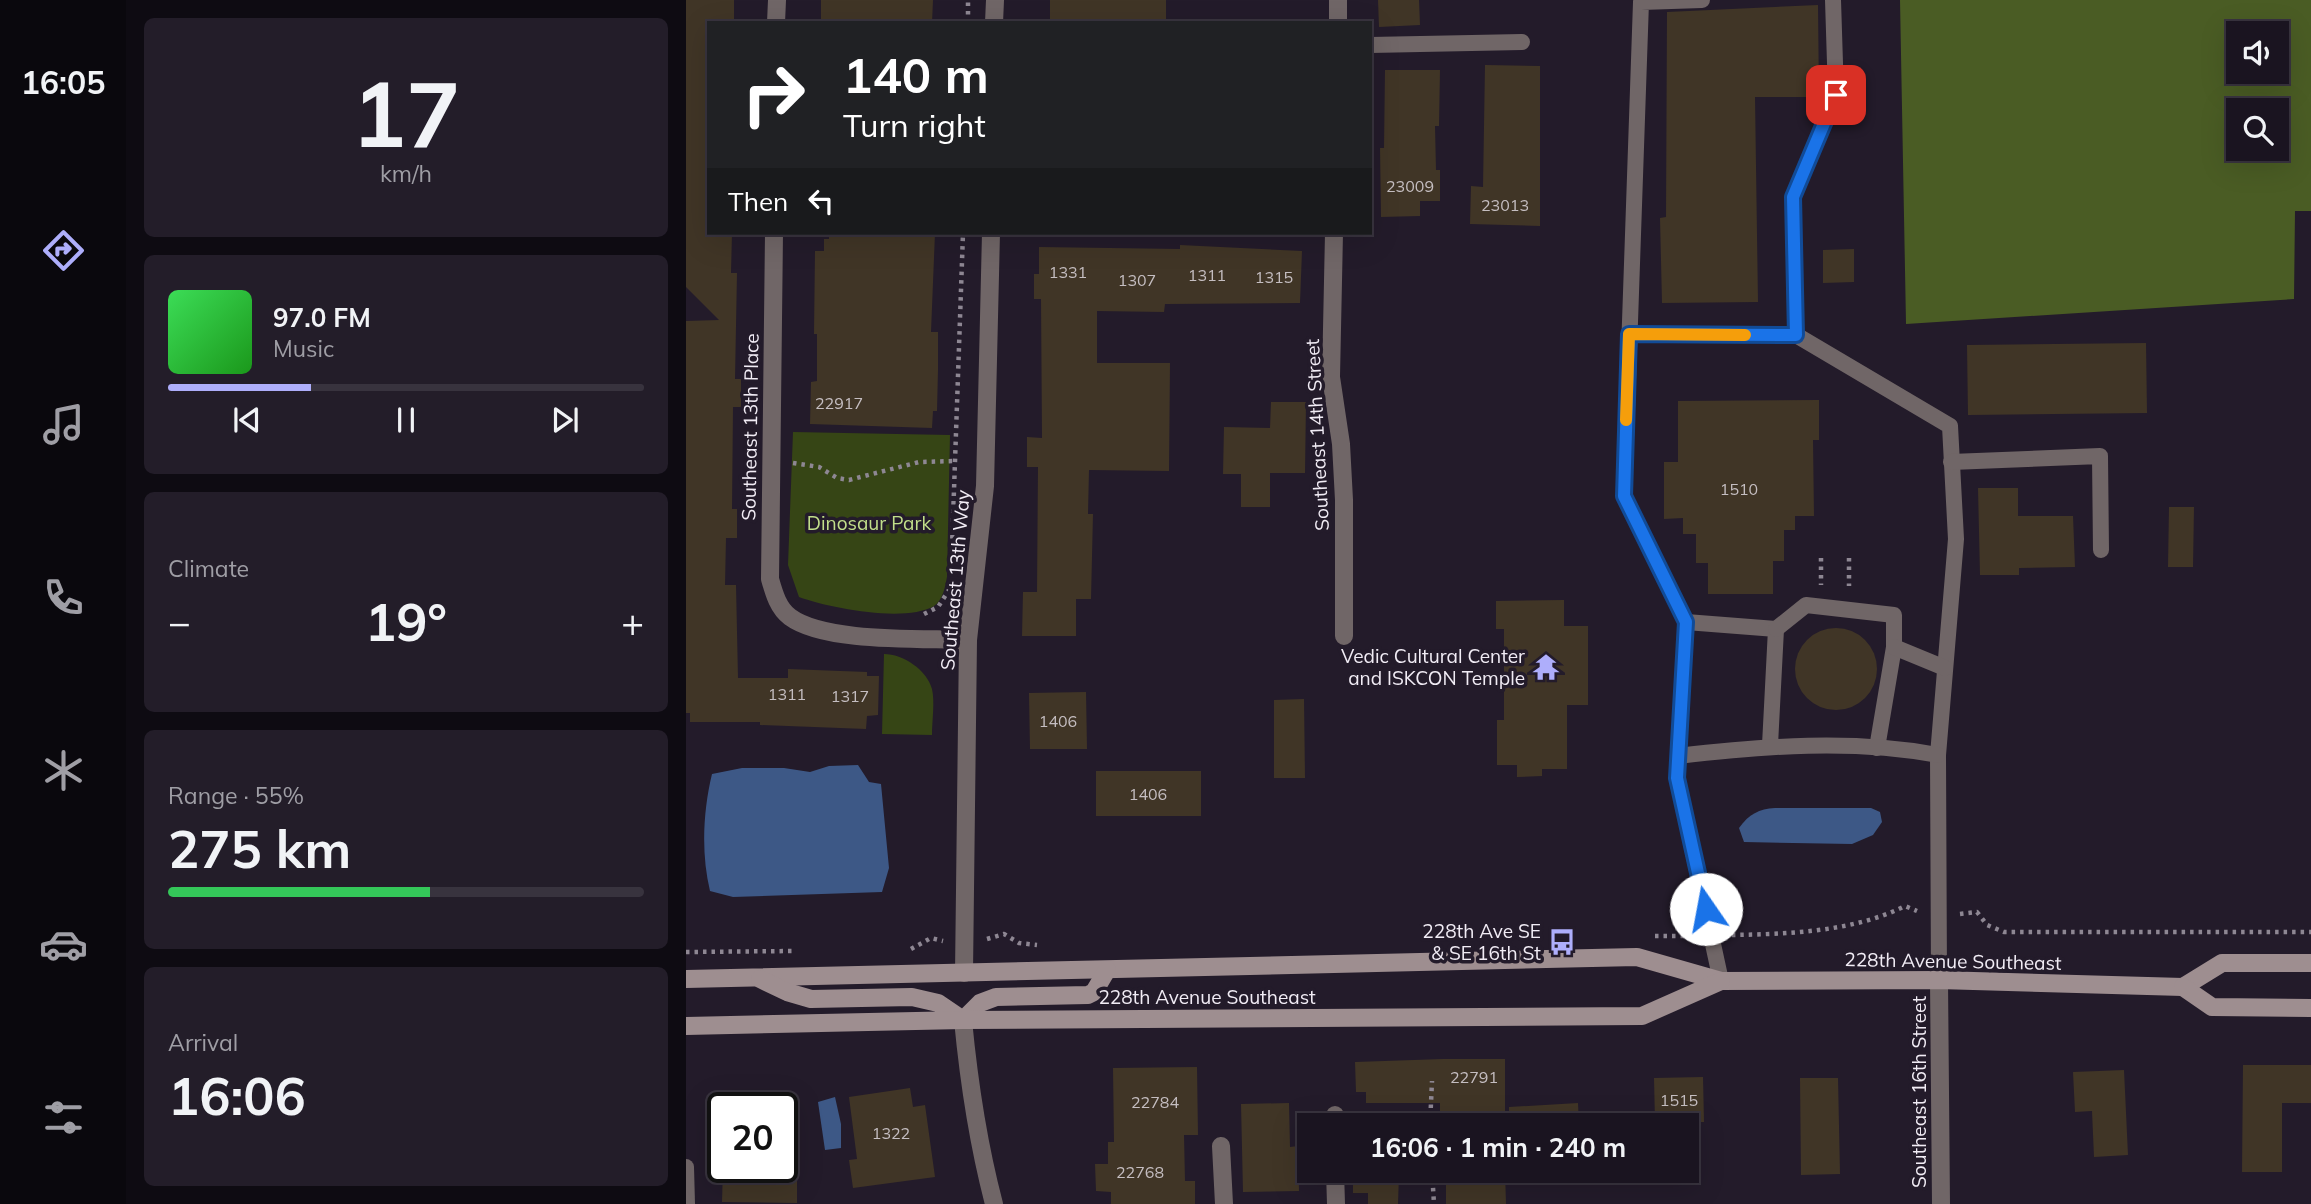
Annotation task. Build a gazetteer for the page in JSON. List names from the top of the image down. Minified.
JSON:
{"streets":{"main road":["228th Avenue Southeast"],"street":["Southeast 13th Place","Southeast 14th Street","Southeast 13th Way","Southeast 16th Street"]},"crossings":[["Southeast 13th Place","Southeast 13th Way"],["Southeast 13th Way","228th Avenue Southeast"],["228th Avenue Southeast","Southeast 16th Street"]],"parks":["Dinosaur Park"],"places":{"temple":["Vedic Cultural Center and ISKCON Temple"],"bus stop":["228th Ave SE & SE 16th St"]},"house_numbers":["23009","23013","1331","1311","1315","1307","22917","1510","1311","1317","1406","1406","22791","1515","22784","1322","22768"],"page":{"tabs":"16:05","tile":[["17","km/h"],"Climate",["Range · 55%","275 km"],["Arrival","16:06"]],"turn":["140 m","Turn right"],"then":"Then","song":["97.0 FM","Music"],"heat":["−","19°","+"],"limit":"20","trip":"16:06 · 1 min · 240 m"}}
